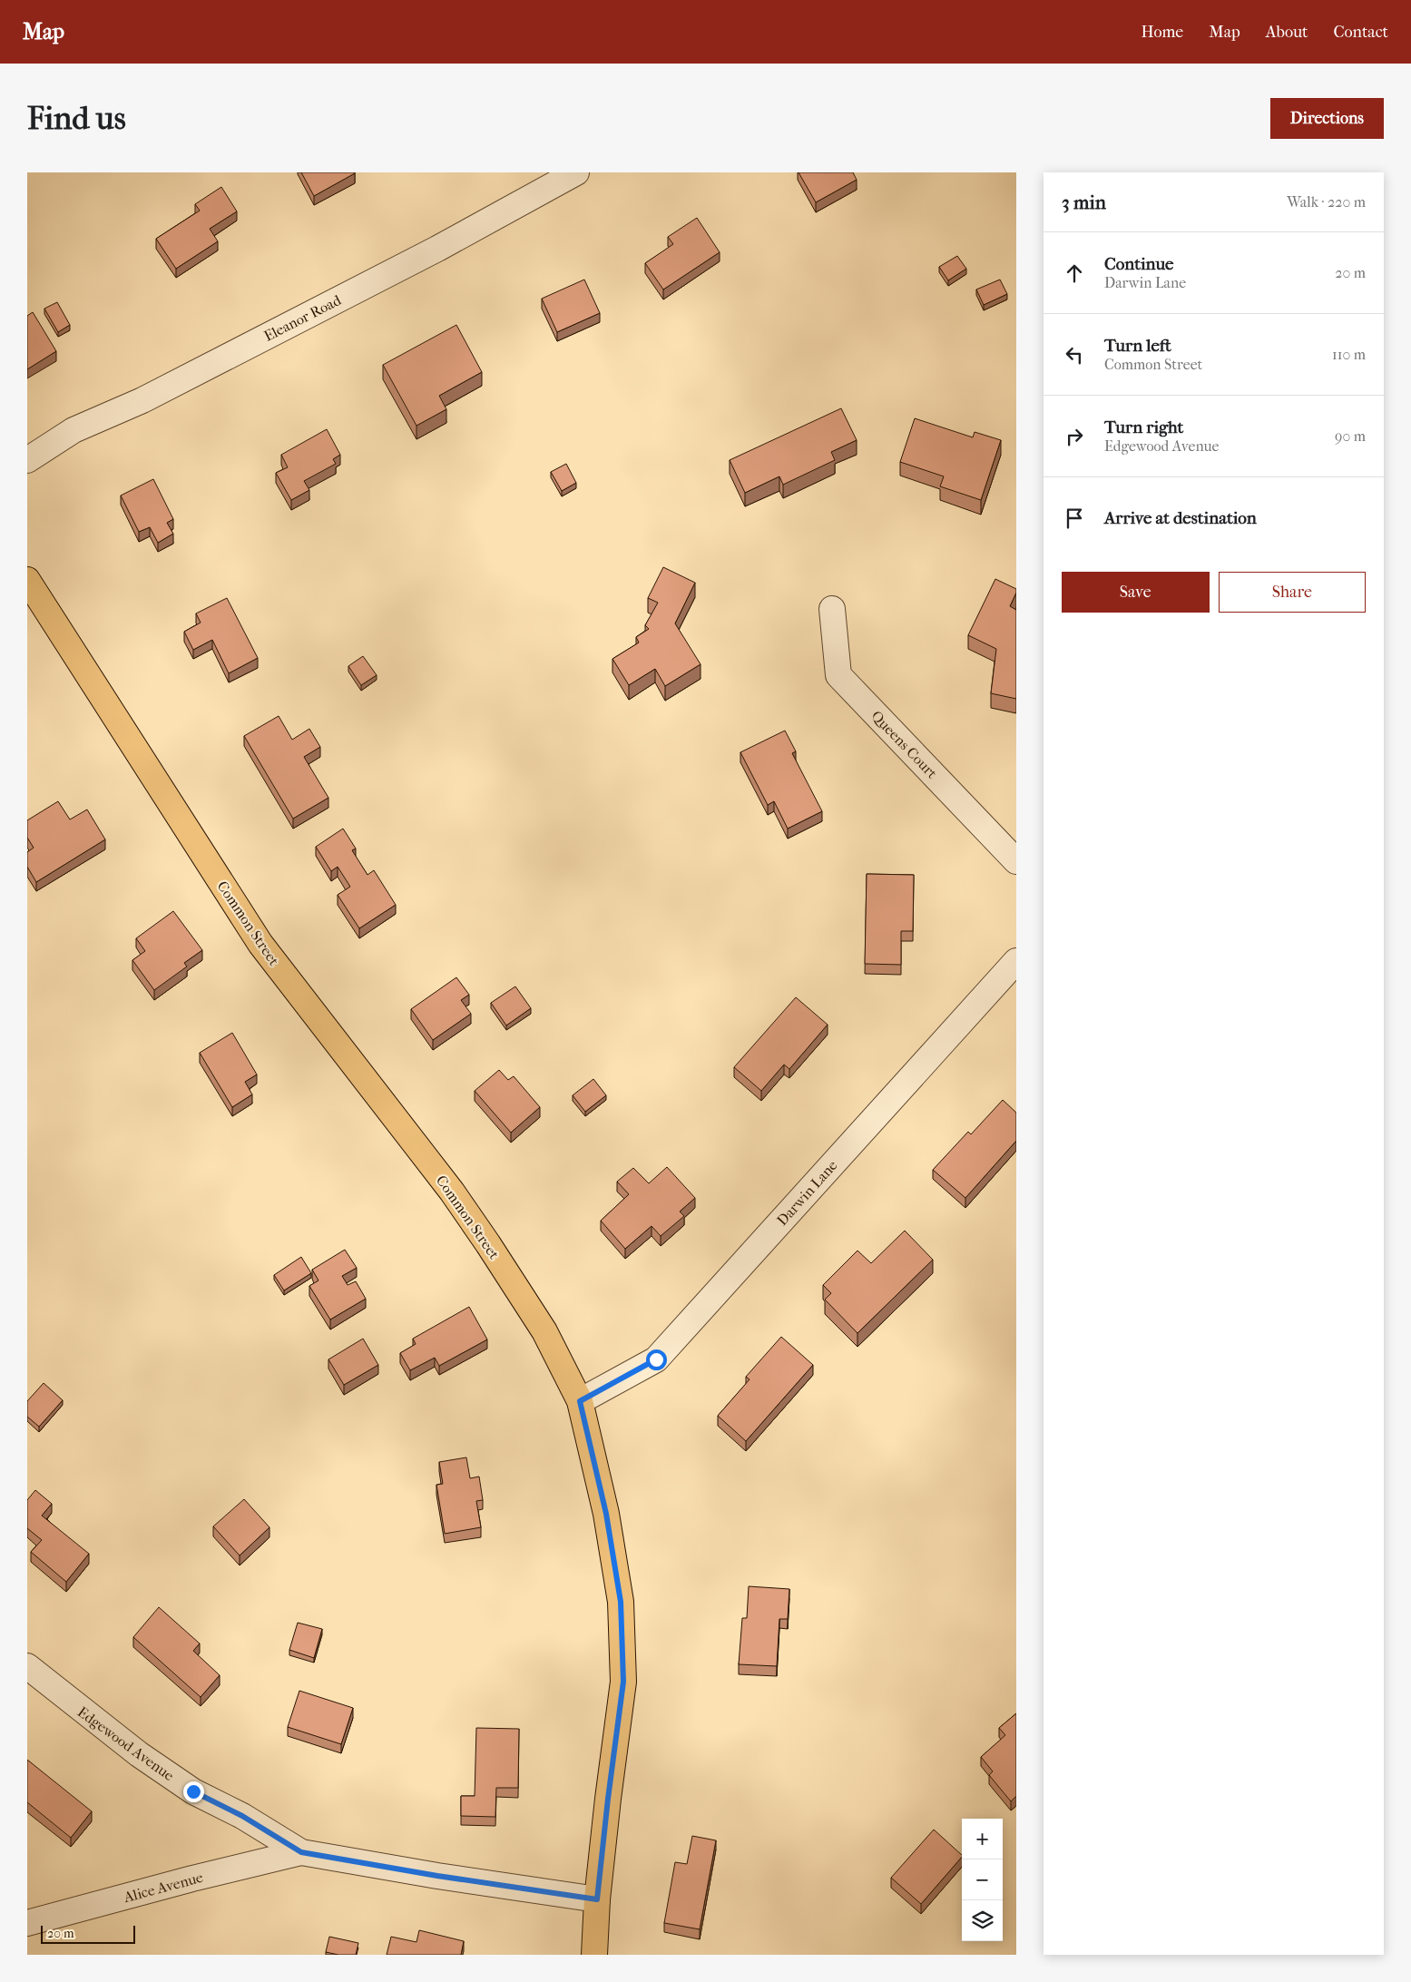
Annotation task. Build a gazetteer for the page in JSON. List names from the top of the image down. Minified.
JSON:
{"streets":{"main road":["Common Street"],"street":["Eleanor Road","Queens Court","Darwin Lane","Edgewood Avenue","Alice Avenue"]},"crossings":[["Common Street","Darwin Lane"],["Common Street","Edgewood Avenue"],["Edgewood Avenue","Alice Avenue"]],"scale_bar":"20 m","page":{"header":"Map","nav":["Home","Map","About","Contact"],"buttons":["Directions",["Save","Share"]],"title":"Find us","heading":["3 min","Walk · 220 m"],"list":[["Continue","Darwin Lane","20 m"],["Turn left","Common Street","110 m"],["Turn right","Edgewood Avenue","90 m"],"Arrive at destination"],"map_buttons":["+","−"],"scale":"20 m"}}
